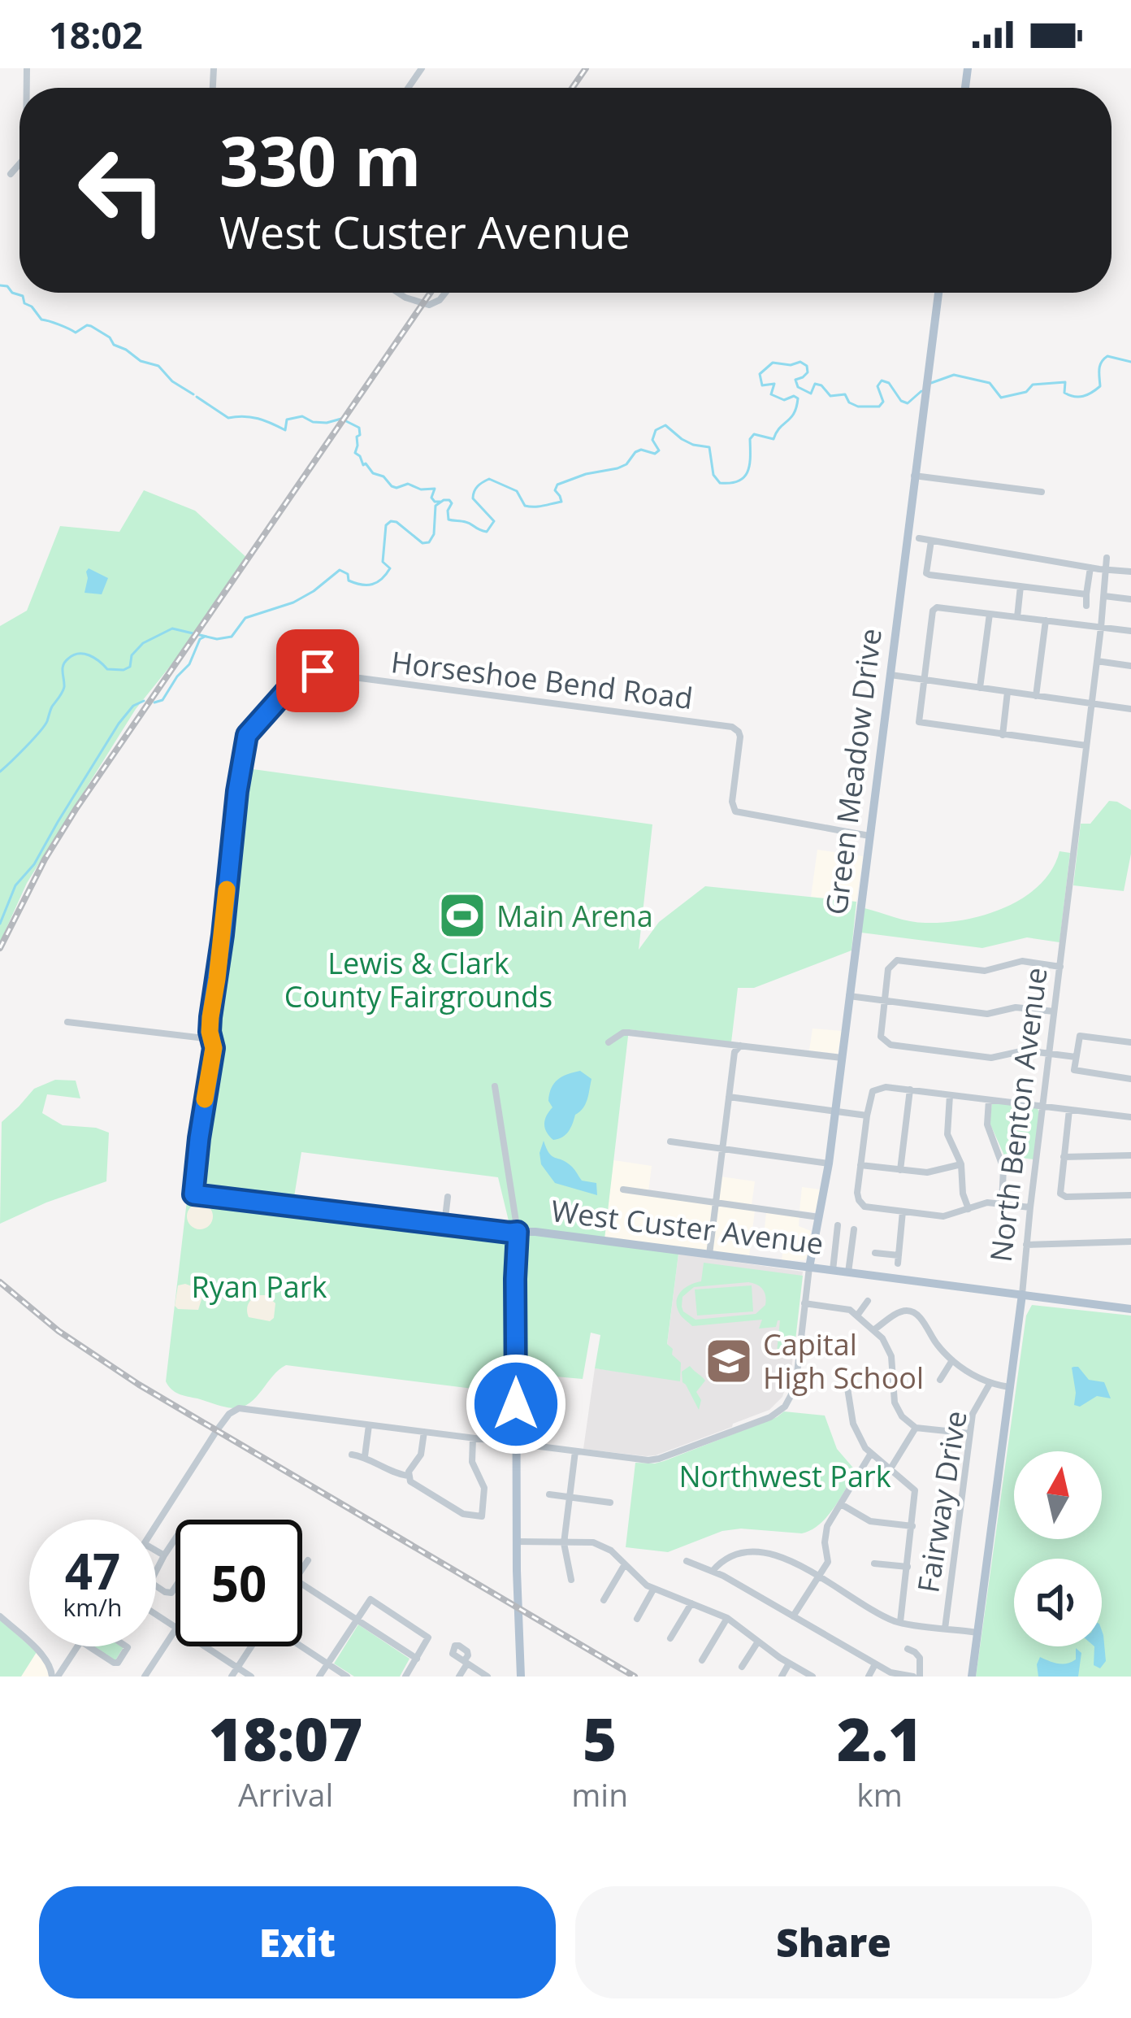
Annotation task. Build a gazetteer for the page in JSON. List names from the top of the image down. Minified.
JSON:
{"streets":{"main road":["Green Meadow Drive","North Benton Avenue","West Custer Avenue"],"street":["Horseshoe Bend Road","Fairway Drive"]},"crossings":[["Horseshoe Bend Road","Green Meadow Drive"],["Horseshoe Bend Road","West Custer Avenue"],["Green Meadow Drive","West Custer Avenue"],["North Benton Avenue","West Custer Avenue"]],"parks":["Lewis & Clark County Fairgrounds","Ryan Park","Northwest Park"],"places":{"sports":["Main Arena"],"school or university":["Capital High School"]},"north":"top","page":{"status":"18:02","turn":["330 m","West Custer Avenue"],"speed":"47 km/h","limit":"50","eta":["18:07","Arrival","5","min","2.1","km"],"buttons":["Exit","Share"]}}
